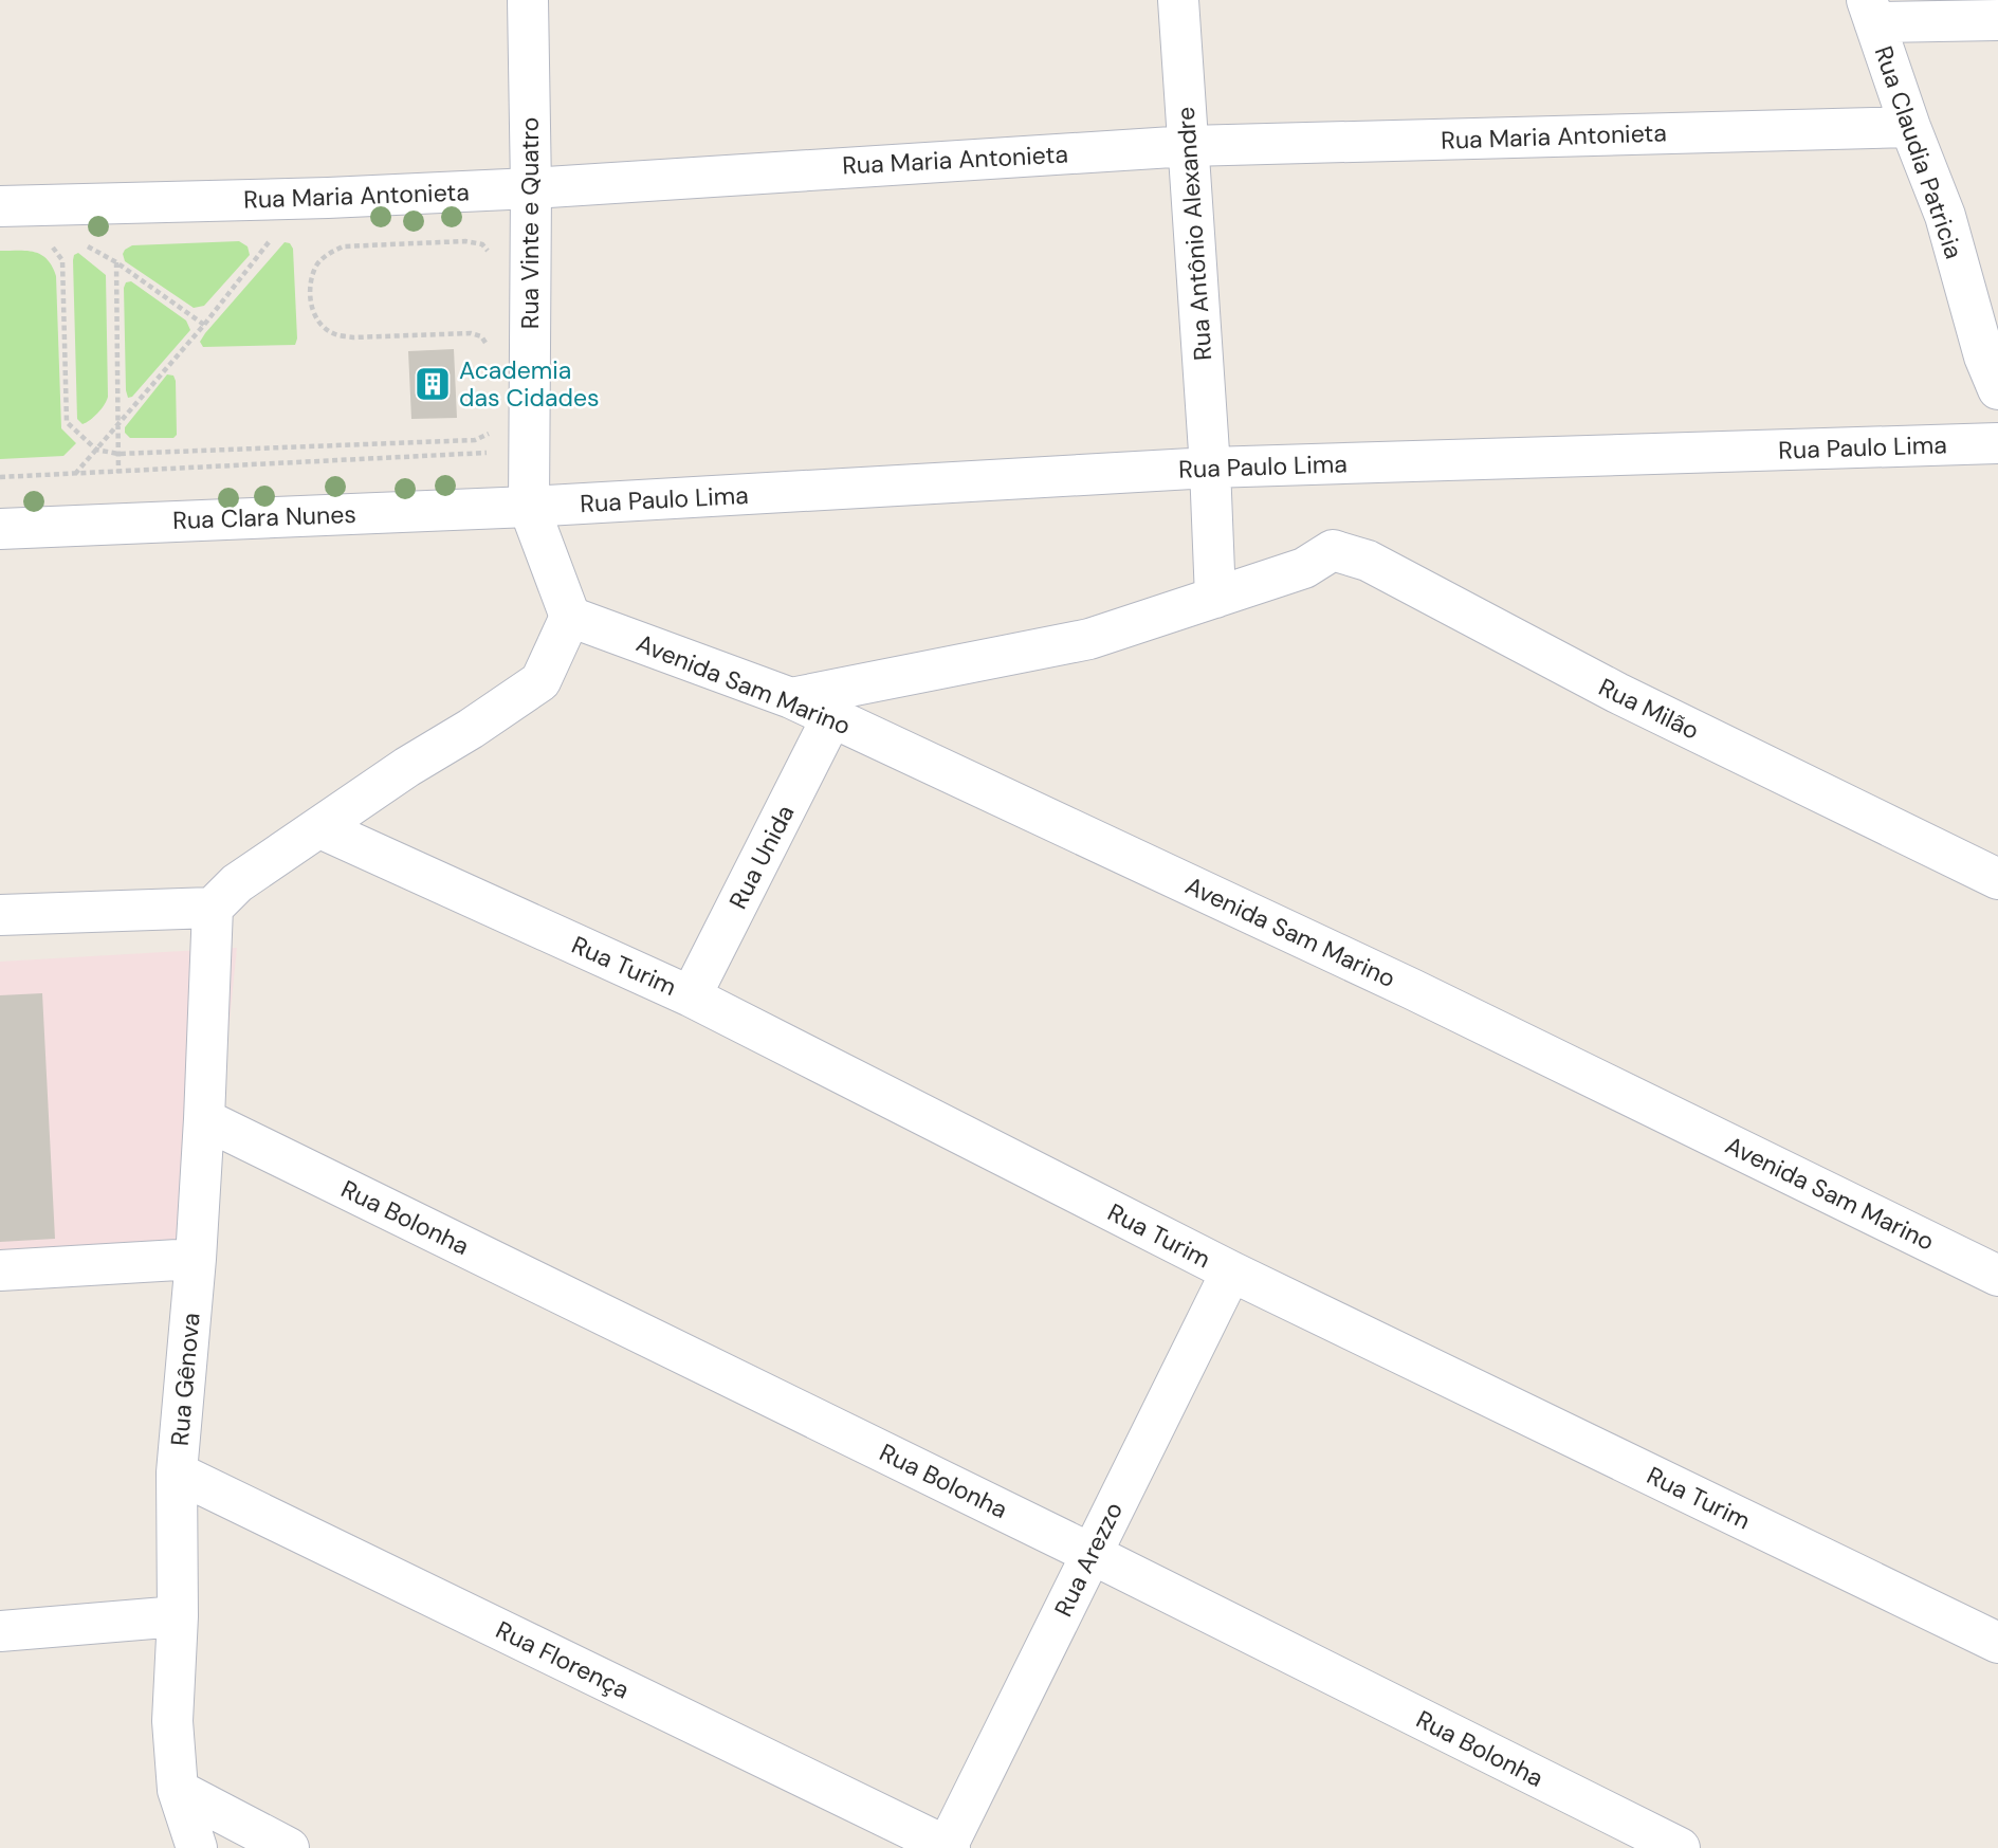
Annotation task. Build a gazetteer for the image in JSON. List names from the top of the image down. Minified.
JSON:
{"streets":{"street":["Rua Maria Antonieta","Rua Claudia Patricia","Rua Vinte e Quatro","Rua Antônio Alexandre","Rua Paulo Lima","Rua Clara Nunes","Avenida Sam Marino","Rua Milão","Rua Unida","Rua Turim","Rua Bolonha","Rua Gênova","Rua Arezzo","Rua Florença"]},"crossings":[["Rua Maria Antonieta","Rua Claudia Patricia"],["Rua Maria Antonieta","Rua Vinte e Quatro"],["Rua Maria Antonieta","Rua Antônio Alexandre"],["Rua Vinte e Quatro","Rua Paulo Lima"],["Rua Vinte e Quatro","Rua Clara Nunes"],["Rua Vinte e Quatro","Avenida Sam Marino"],["Rua Antônio Alexandre","Rua Paulo Lima"],["Rua Antônio Alexandre","Rua Milão"],["Rua Paulo Lima","Rua Clara Nunes"],["Avenida Sam Marino","Rua Milão"],["Avenida Sam Marino","Rua Unida"],["Rua Unida","Rua Turim"],["Rua Turim","Rua Arezzo"],["Rua Bolonha","Rua Gênova"],["Rua Bolonha","Rua Arezzo"],["Rua Gênova","Rua Florença"],["Rua Arezzo","Rua Florença"]],"places":{"building":["Academia das Cidades"]}}
